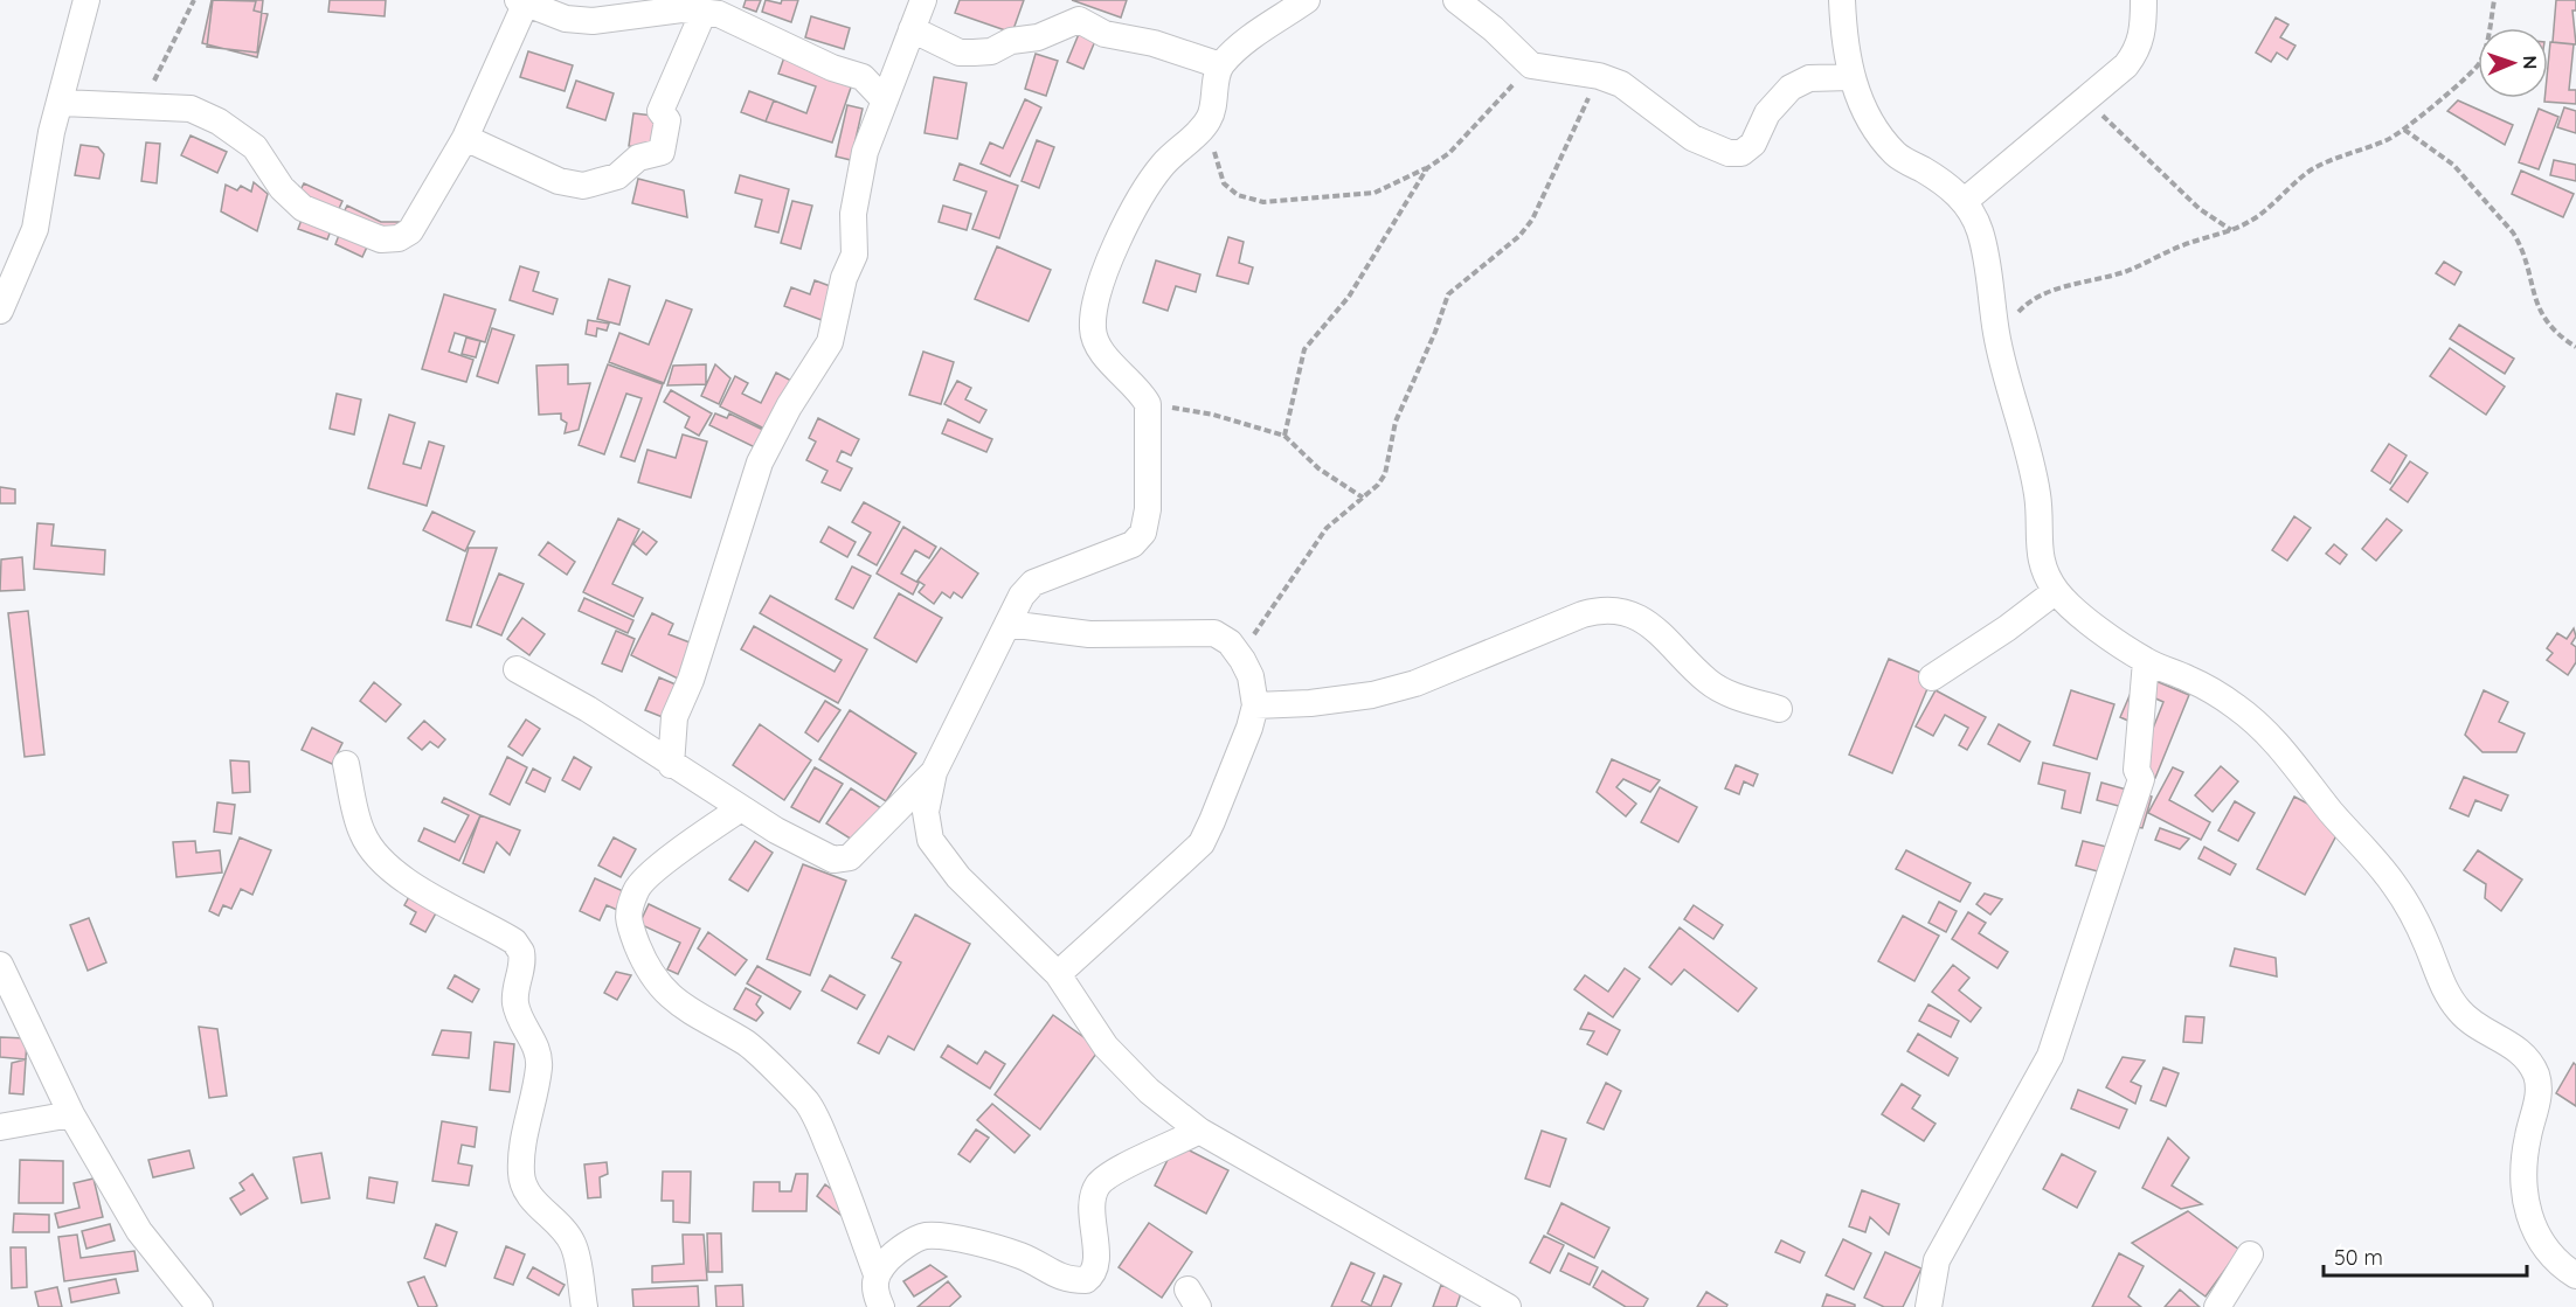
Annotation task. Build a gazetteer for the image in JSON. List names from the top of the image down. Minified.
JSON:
{"scale_bar":"50 m","north":"right"}
